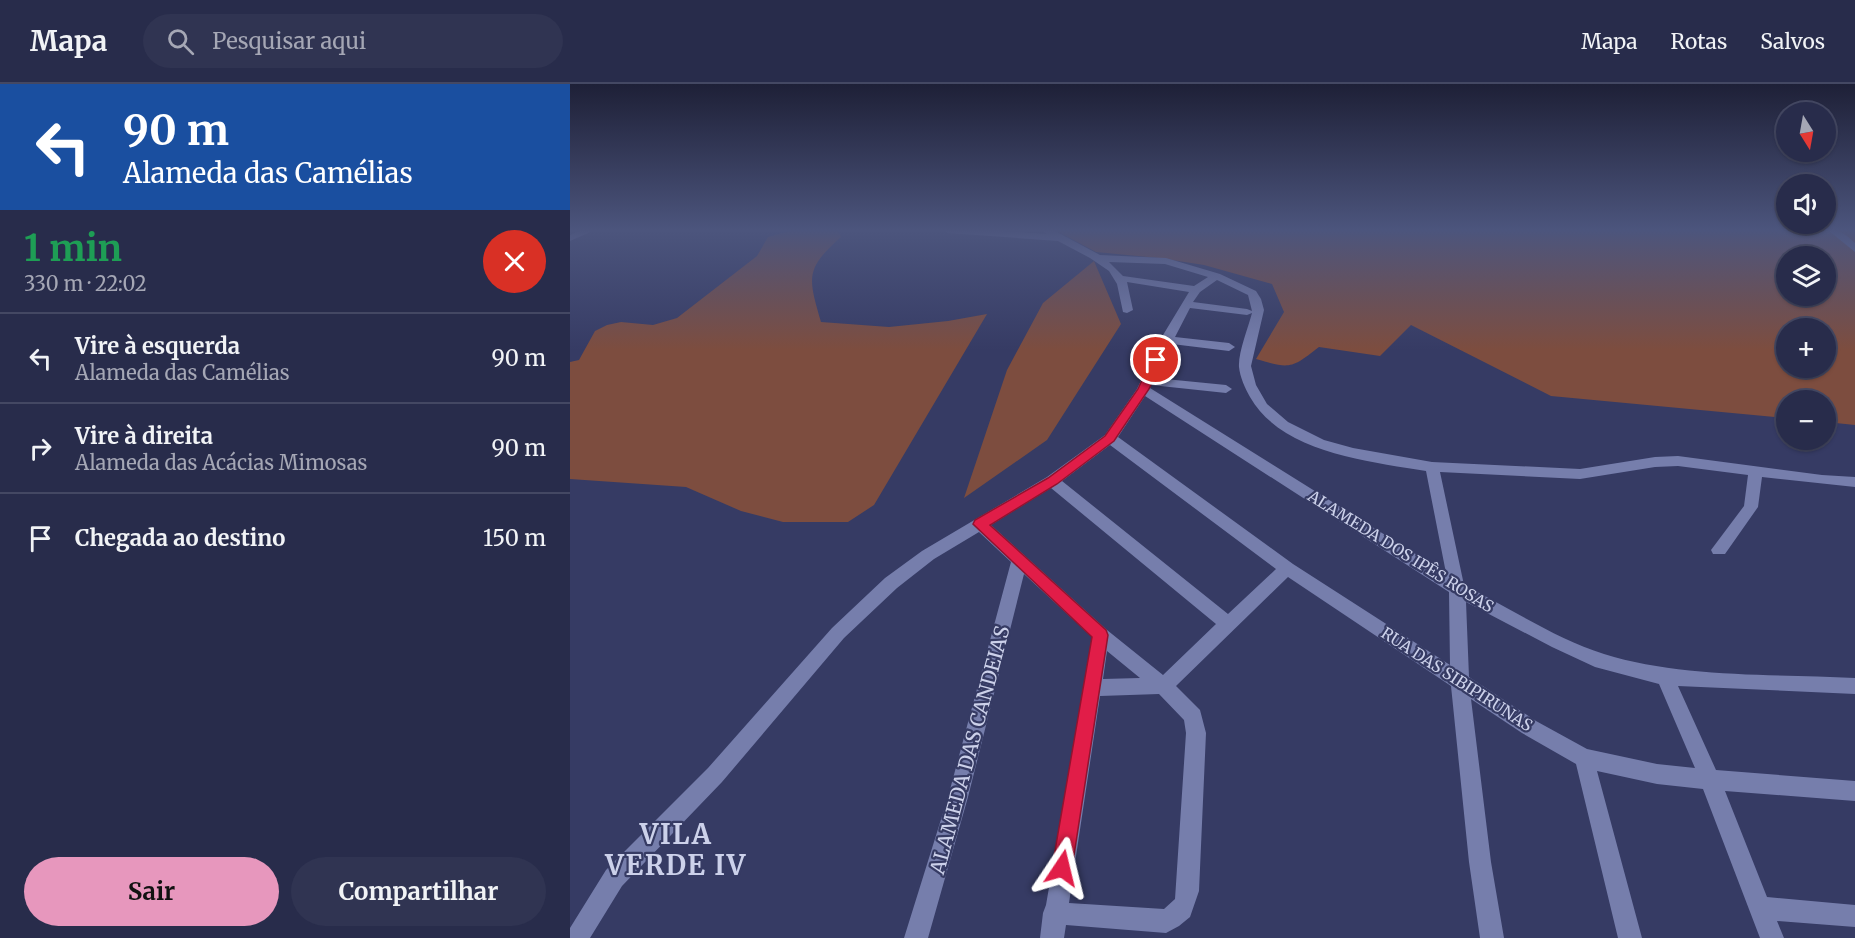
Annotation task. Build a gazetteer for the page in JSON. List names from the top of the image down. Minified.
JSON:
{"streets":{"street":["ALAMEDA DOS IPÊS ROSAS","RUA DAS SIBIPIRUNAS","ALAMEDA DAS CANDEIAS"]},"districts":["VILA VERDE IV"],"north":"bottom","page":{"header":"Mapa","search":"Pesquisar aqui","nav":["Mapa","Rotas","Salvos"],"turn":["90 m","Alameda das Camélias"],"map_buttons":["+","−"],"heading":["1 min","330 m · 22:02"],"list":[{"name":"Vire à esquerda","note":"Alameda das Camélias","value":"90 m"},{"name":"Vire à direita","note":"Alameda das Acácias Mimosas","value":"90 m"},{"name":"Chegada ao destino","value":"150 m"}],"buttons":["Sair","Compartilhar"]}}
